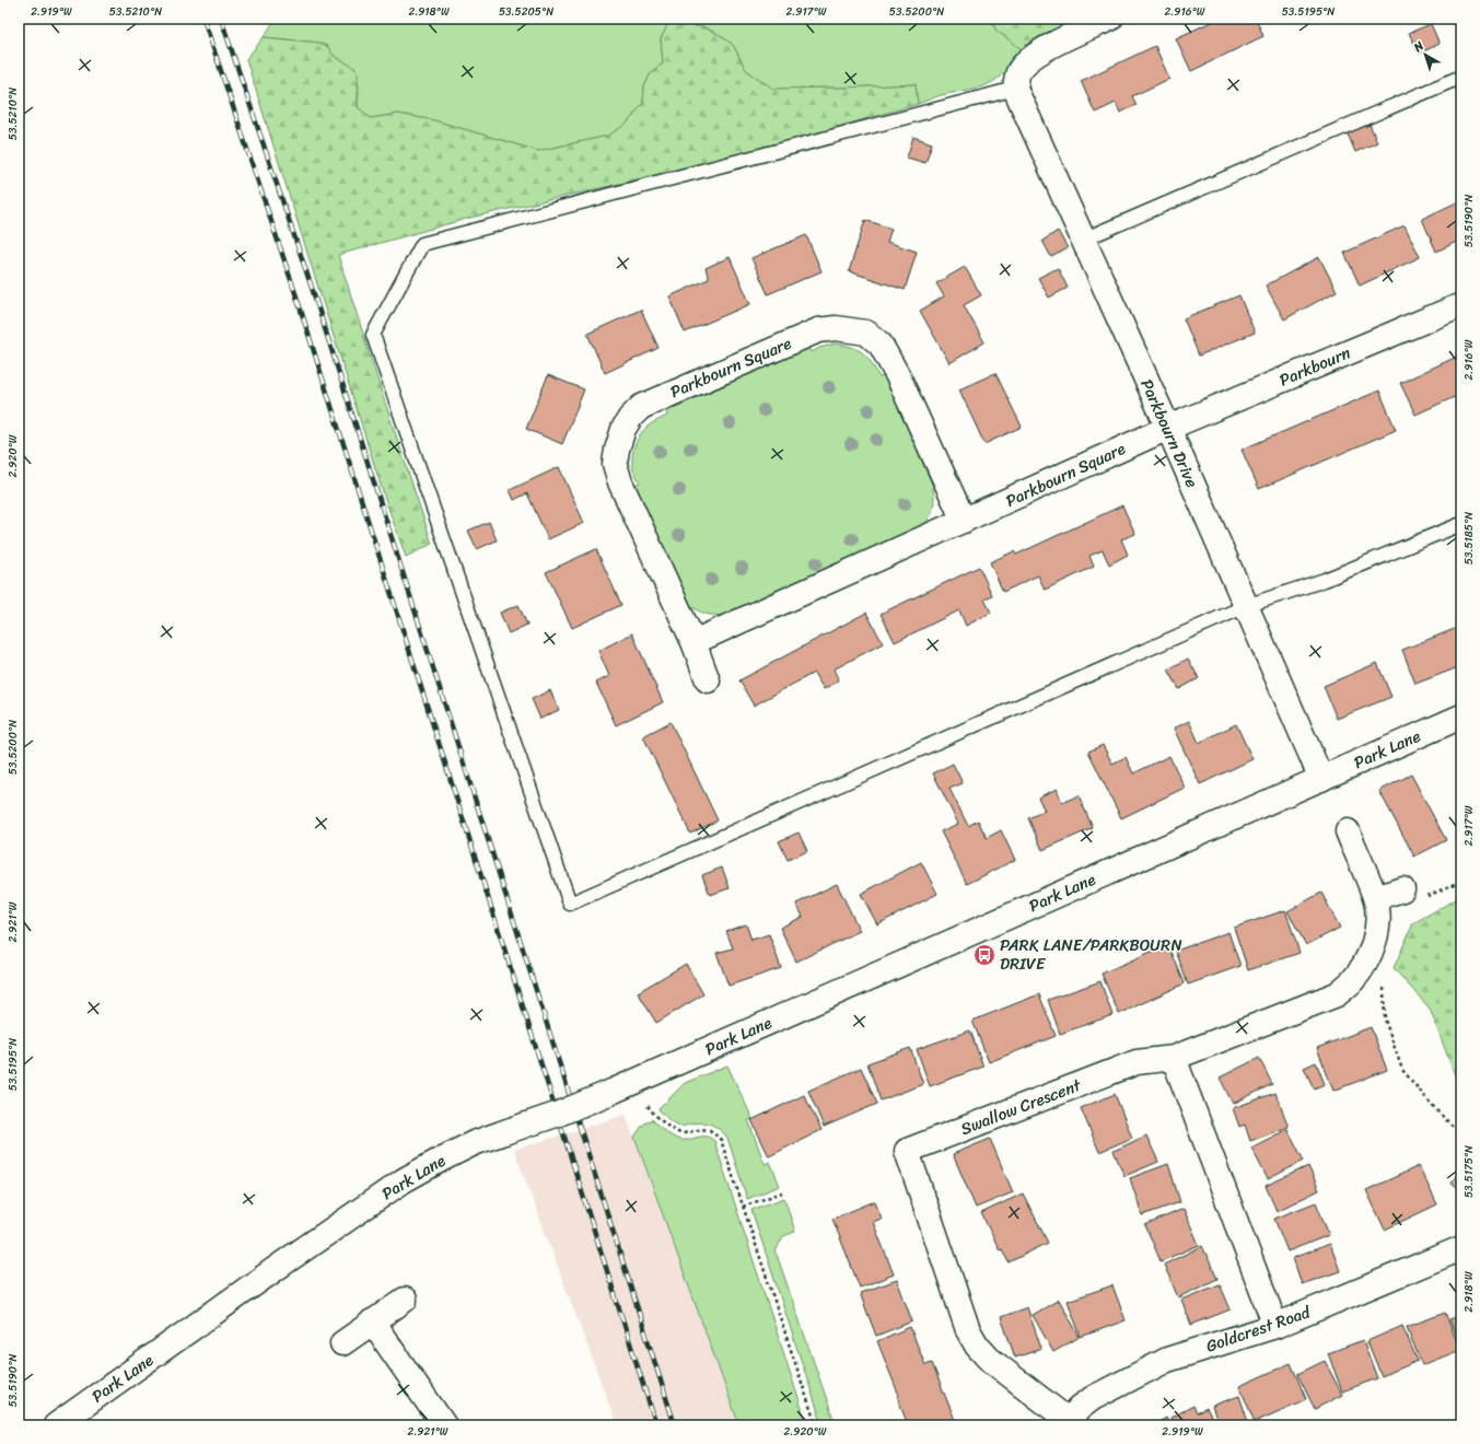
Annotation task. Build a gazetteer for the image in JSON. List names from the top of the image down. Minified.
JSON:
{"streets":{"street":["Parkbourn","Parkbourn Square","Parkbourn Drive","Park Lane","Swallow Crescent","Goldcrest Road"]},"crossings":[["Parkbourn","Parkbourn Square"],["Parkbourn","Parkbourn Drive"],["Parkbourn Square","Parkbourn Drive"],["Parkbourn Drive","Park Lane"],["Swallow Crescent","Goldcrest Road"]],"places":{"bus stop":["PARK LANE/PARKBOURN DRIVE"]},"north":"top left","coordinates":["2.919°W","53.5210°N","2.918°W","53.5205°N","2.917°W","53.5200°N","2.916°W","53.5195°N","53.5190°N","2.920°W","53.5185°N","2.921°W","53.5175°N"]}
